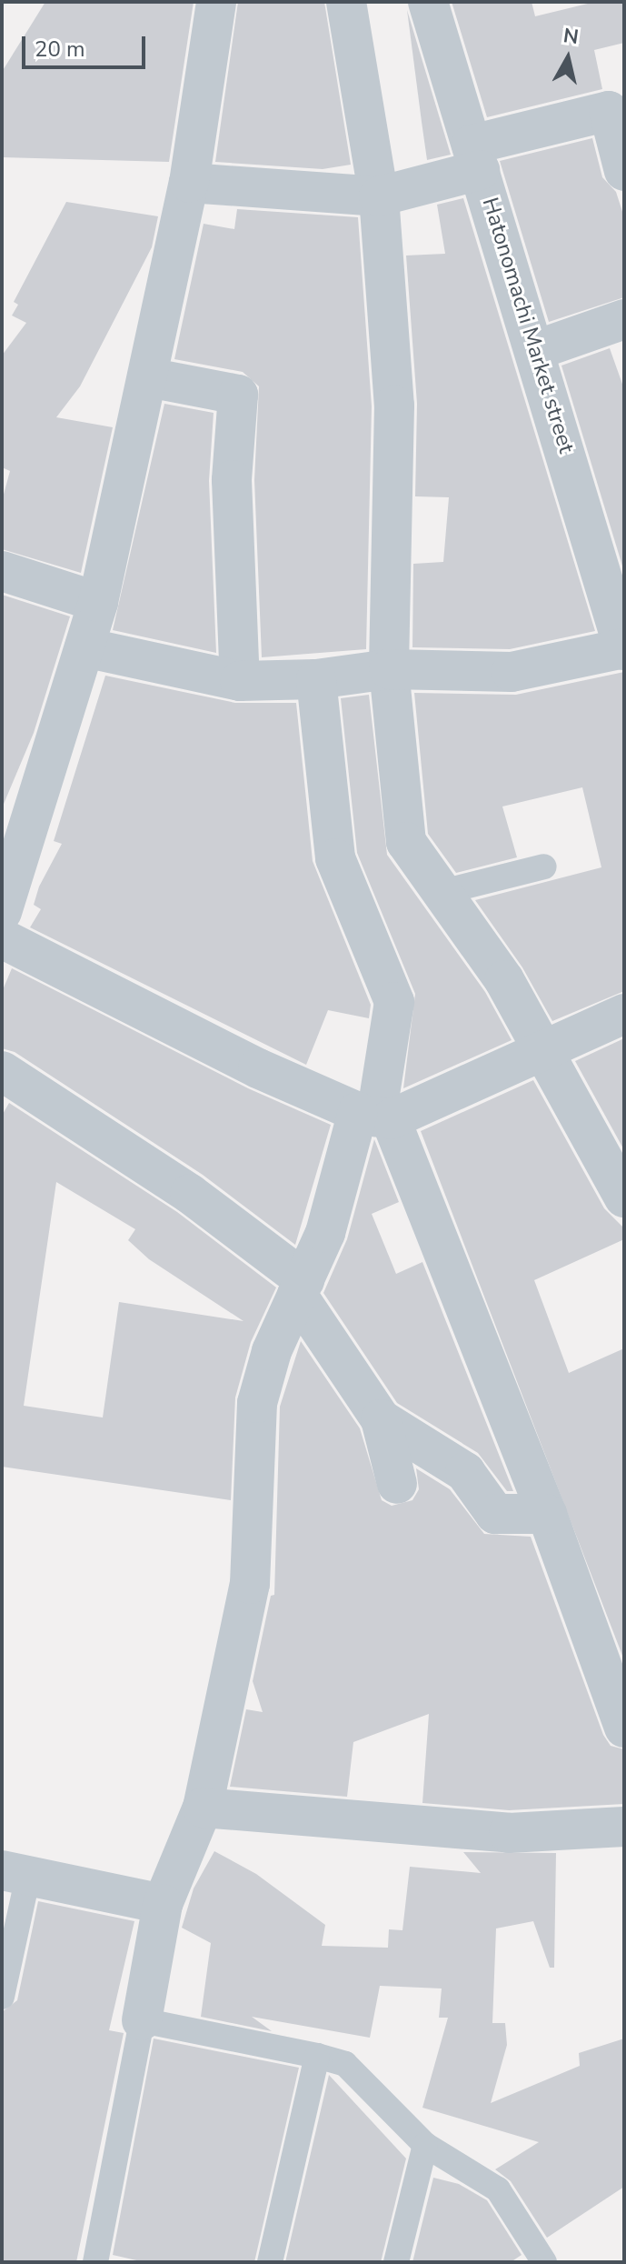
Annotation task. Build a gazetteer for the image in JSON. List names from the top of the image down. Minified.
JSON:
{"streets":{"street":["Hatonomachi Market street"]},"scale_bar":"20 m","north":"top"}
